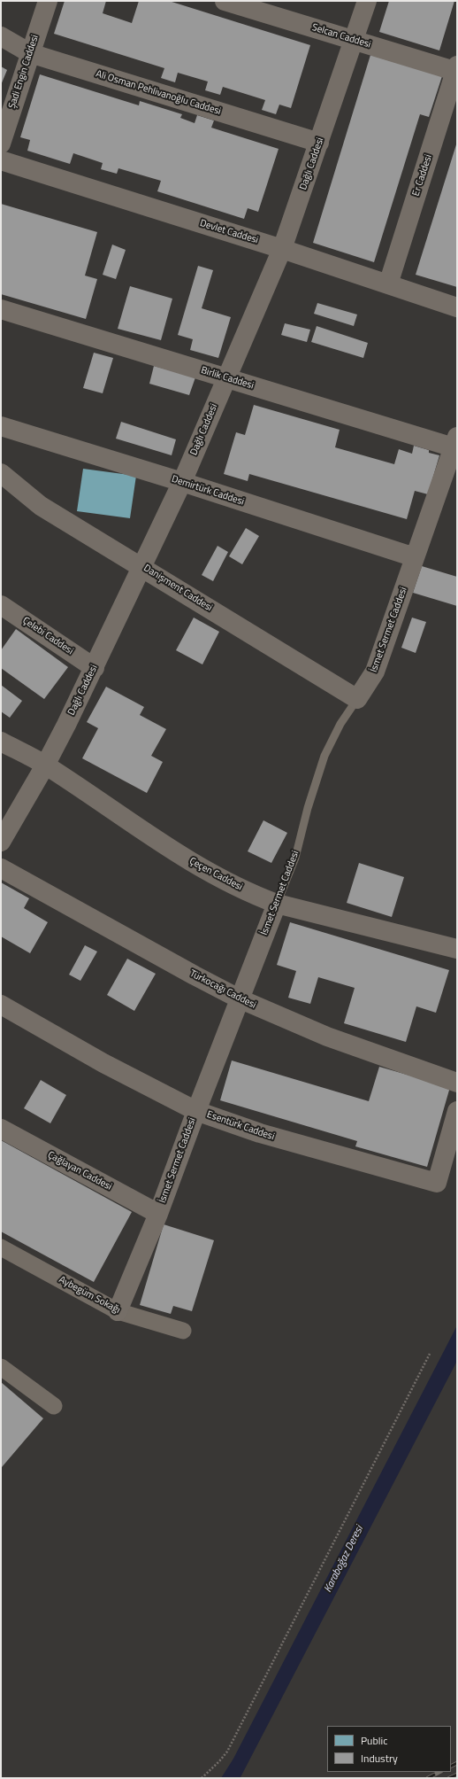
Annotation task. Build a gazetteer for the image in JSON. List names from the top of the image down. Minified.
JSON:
{"streets":{"street":["Selcan Caddesi","Şadi Engin Caddesi","Ali Osman Pehlivanoğlu Caddesi","Dağlı Caddesi","Er Caddesi","Devlet Caddesi","Birlik Caddesi","Demirtürk Caddesi","Danişment Caddesi","İsmet Sermet Caddesi","Çelebi Caddesi","Çeçen Caddesi","Türkocağı Caddesi","Esentürk Caddesi","Çağlayan Caddesi","Aybegüm Sokağı"]},"crossings":[["Selcan Caddesi","Dağlı Caddesi"],["Selcan Caddesi","Er Caddesi"],["Şadi Engin Caddesi","Ali Osman Pehlivanoğlu Caddesi"],["Ali Osman Pehlivanoğlu Caddesi","Dağlı Caddesi"],["Dağlı Caddesi","Devlet Caddesi"],["Dağlı Caddesi","Birlik Caddesi"],["Dağlı Caddesi","Demirtürk Caddesi"],["Dağlı Caddesi","Danişment Caddesi"],["Dağlı Caddesi","Çelebi Caddesi"],["Dağlı Caddesi","Çeçen Caddesi"],["Er Caddesi","Devlet Caddesi"],["Birlik Caddesi","İsmet Sermet Caddesi"],["Demirtürk Caddesi","İsmet Sermet Caddesi"],["Danişment Caddesi","İsmet Sermet Caddesi"],["İsmet Sermet Caddesi","Çeçen Caddesi"],["İsmet Sermet Caddesi","Türkocağı Caddesi"],["İsmet Sermet Caddesi","Esentürk Caddesi"],["İsmet Sermet Caddesi","Çağlayan Caddesi"],["İsmet Sermet Caddesi","Aybegüm Sokağı"]],"water":["Karaboğaz Deresi"],"legend":["Public","Industry"]}
